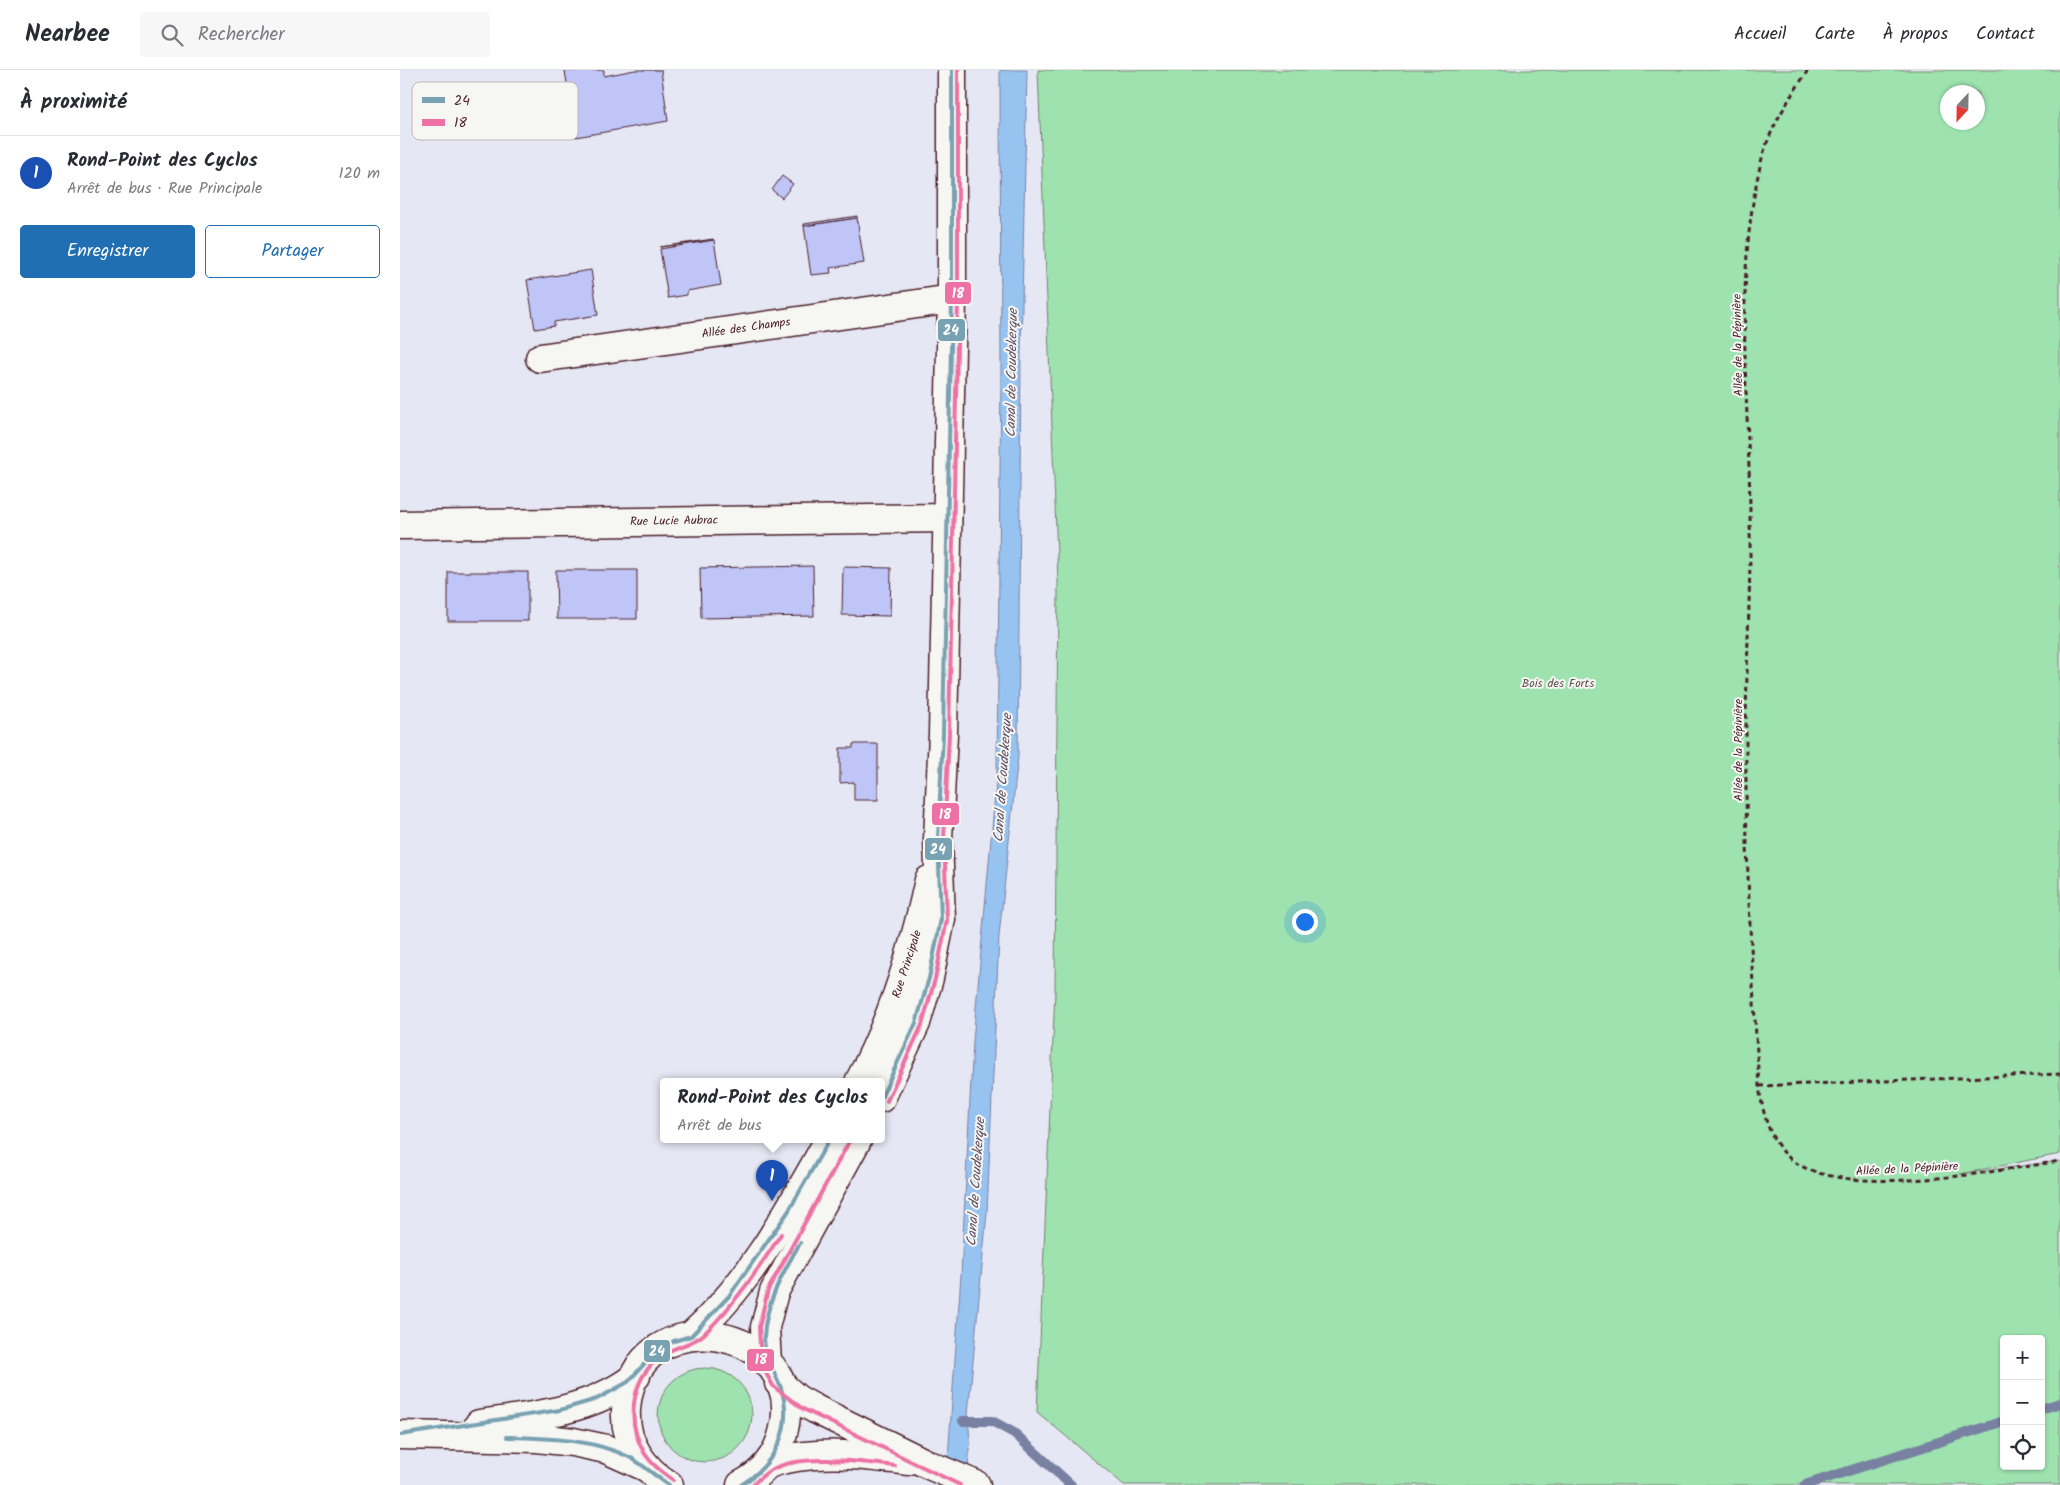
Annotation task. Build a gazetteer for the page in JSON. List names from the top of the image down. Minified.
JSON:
{"streets":{"street":["Allée des Champs","Rue Lucie Aubrac","Rue Principale"],"path":["Allée de la Pépinière"]},"crossings":[["Allée des Champs","Rue Principale"],["Rue Lucie Aubrac","Rue Principale"]],"water":["Canal de Coudekerque"],"parks":["Bois des Forts"],"lines":["transit line 24","transit line 18"],"legend":["24","18"],"north":"bottom","page":{"header":"Nearbee","search":"Rechercher","nav":["Accueil","Carte","À propos","Contact"],"heading":"À proximité","list":[{"mark":"1","name":"Rond-Point des Cyclos","note":"Arrêt de bus · Rue Principale","value":"120 m"}],"buttons":["Enregistrer","Partager"],"popup":["Rond-Point des Cyclos","Arrêt de bus"],"pins":"1","map_buttons":["+","−"]}}
